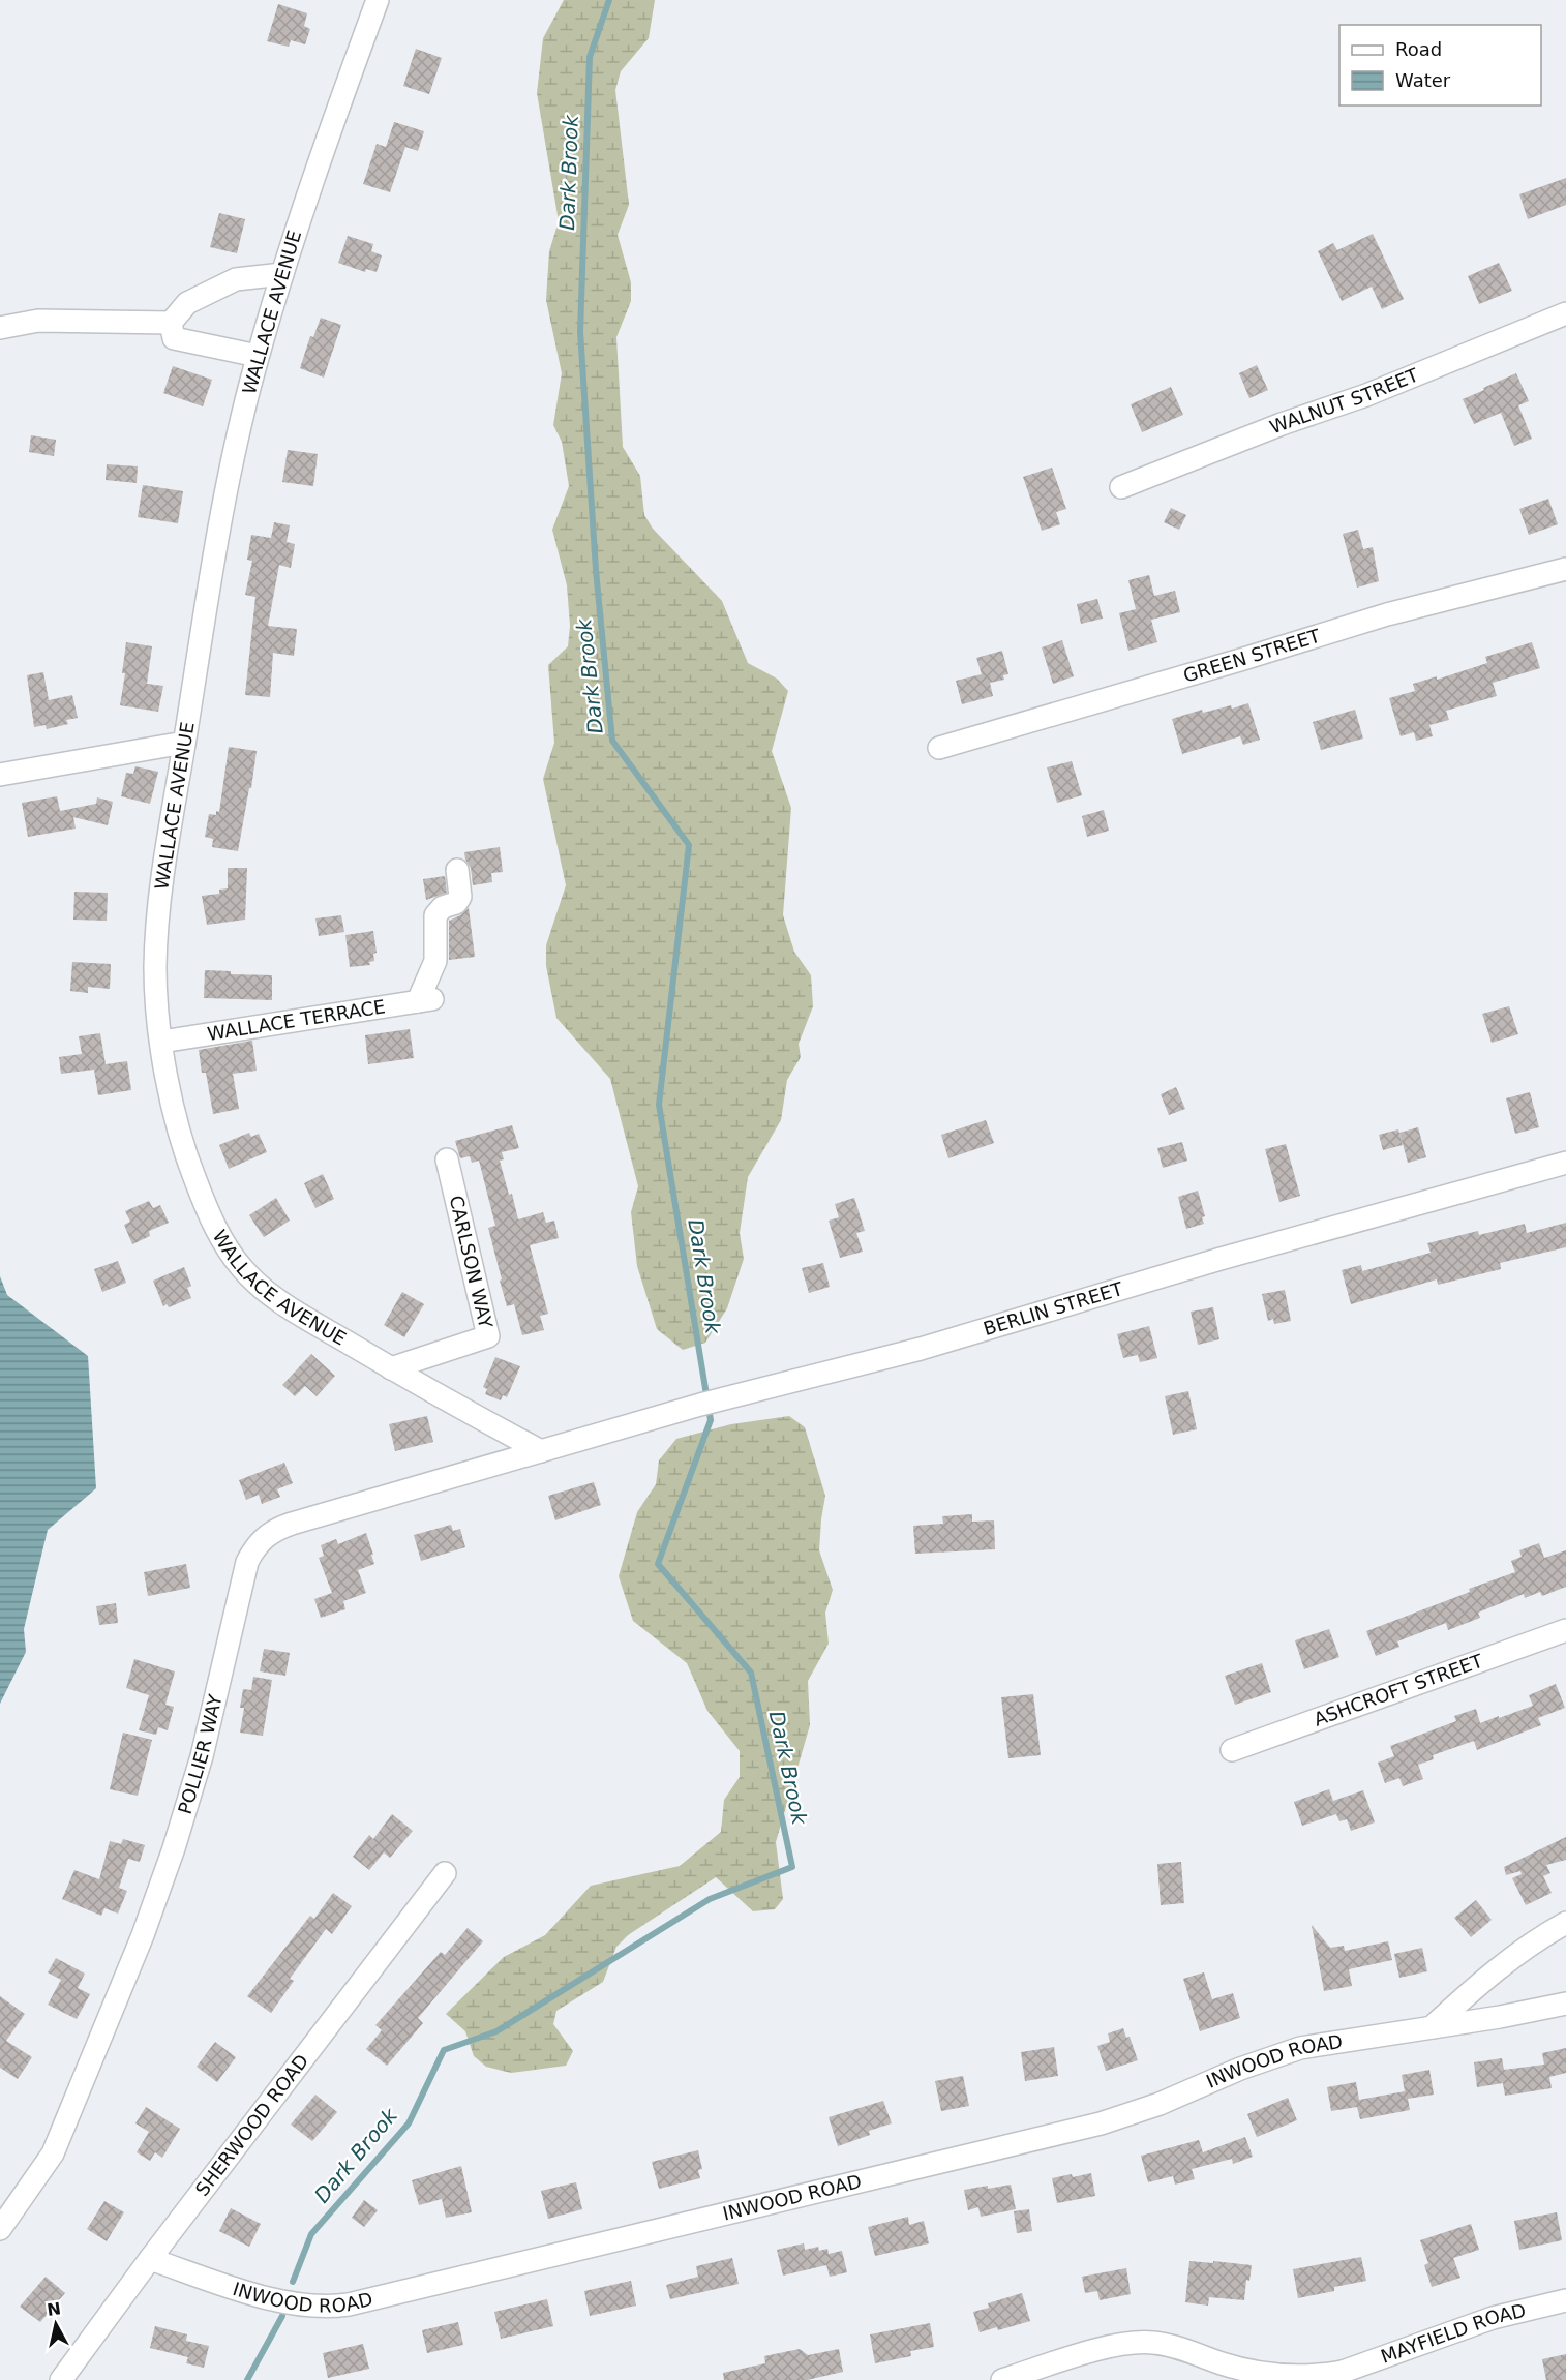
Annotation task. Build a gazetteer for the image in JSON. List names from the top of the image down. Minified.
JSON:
{"streets":{"street":["WALLACE AVENUE","WALNUT STREET","GREEN STREET","WALLACE TERRACE","CARLSON WAY","BERLIN STREET","ASHCROFT STREET","POLLIER WAY","INWOOD ROAD","SHERWOOD ROAD","MAYFIELD ROAD"]},"crossings":[["WALLACE AVENUE","WALLACE TERRACE"],["WALLACE AVENUE","CARLSON WAY"],["WALLACE AVENUE","BERLIN STREET"],["WALLACE AVENUE","POLLIER WAY"],["BERLIN STREET","POLLIER WAY"],["INWOOD ROAD","SHERWOOD ROAD"]],"water":["Dark Brook"],"legend":["Road","Water"],"north":"top"}
